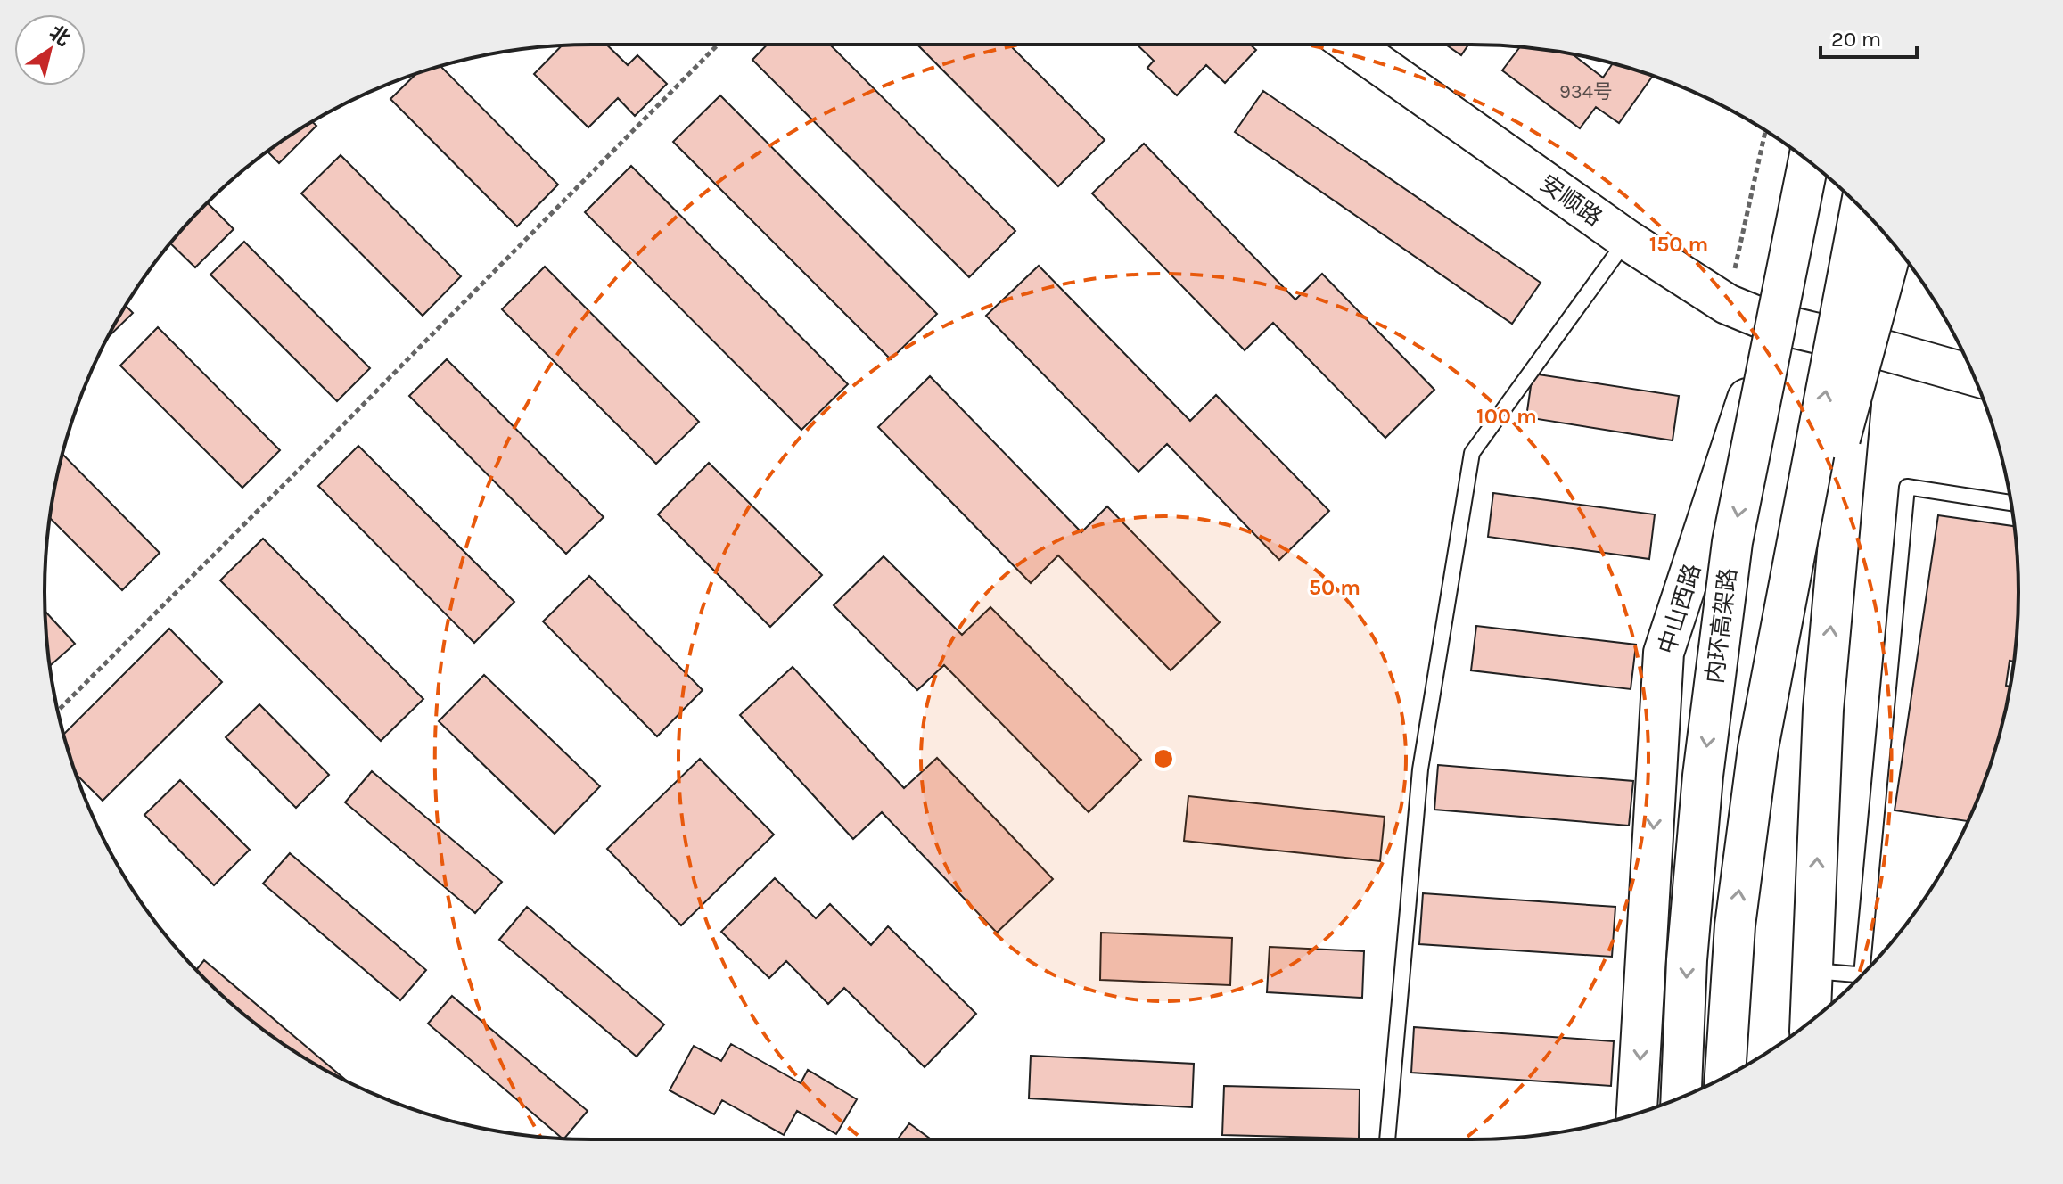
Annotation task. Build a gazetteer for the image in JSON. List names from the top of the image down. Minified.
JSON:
{"streets":{"main road":["安顺路","中山西路","内环高架路"]},"crossings":[["安顺路","中山西路"]],"house_numbers":["934号"],"scale_bar":"20 m","north":"top right","rings":["150 m","100 m","50 m"]}
